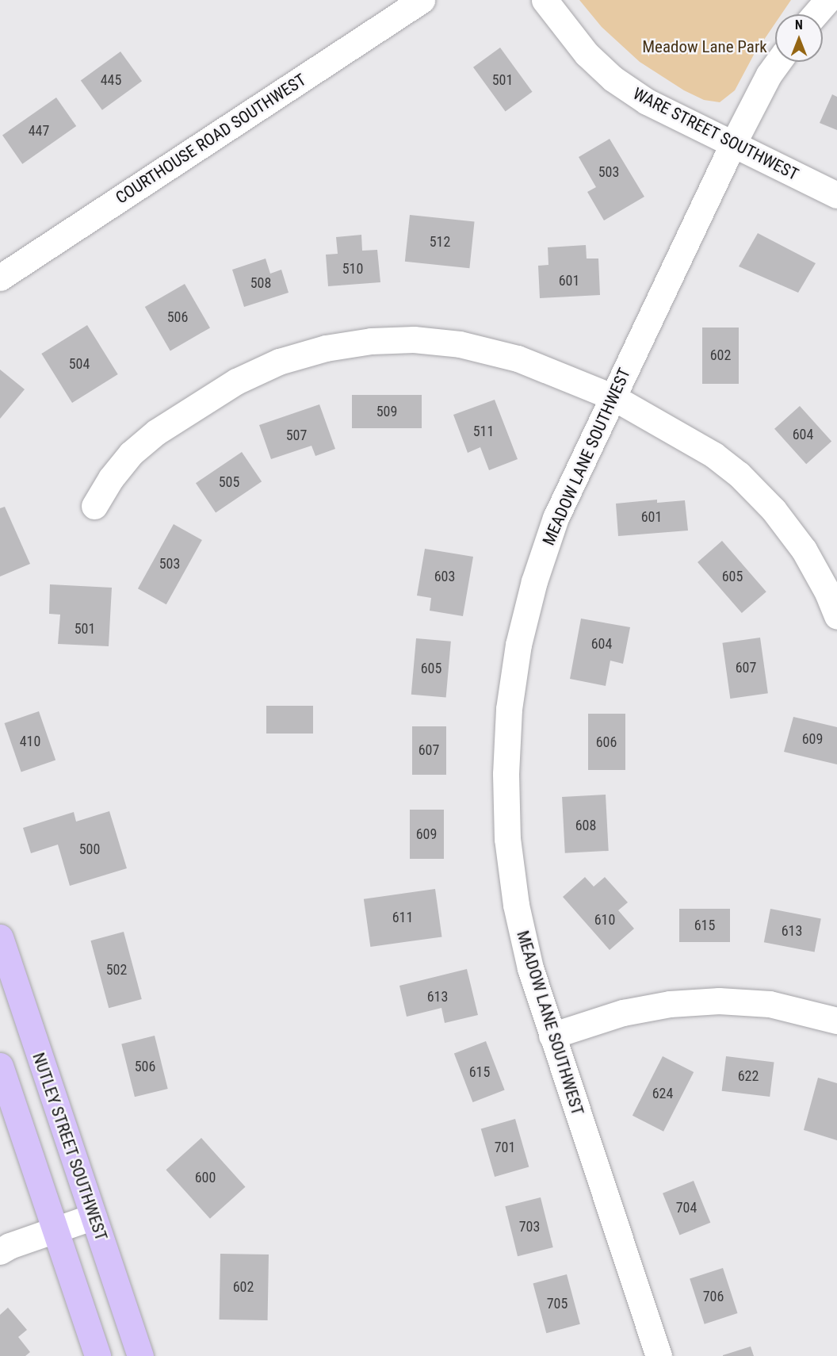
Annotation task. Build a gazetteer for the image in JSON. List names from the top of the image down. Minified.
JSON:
{"streets":{"main road":["NUTLEY STREET SOUTHWEST"],"street":["WARE STREET SOUTHWEST","COURTHOUSE ROAD SOUTHWEST","MEADOW LANE SOUTHWEST"]},"crossings":[["WARE STREET SOUTHWEST","MEADOW LANE SOUTHWEST"]],"parks":["Meadow Lane Park"],"house_numbers":["445","501","447","503","512","510","601","508","506","602","504","509","511","604","507","505","601","503","603","605","501","604","607","605","609","410","606","607","608","609","500","611","610","615","613","502","613","506","615","622","624","701","600","704","703","602","706","705"],"north":"top"}
